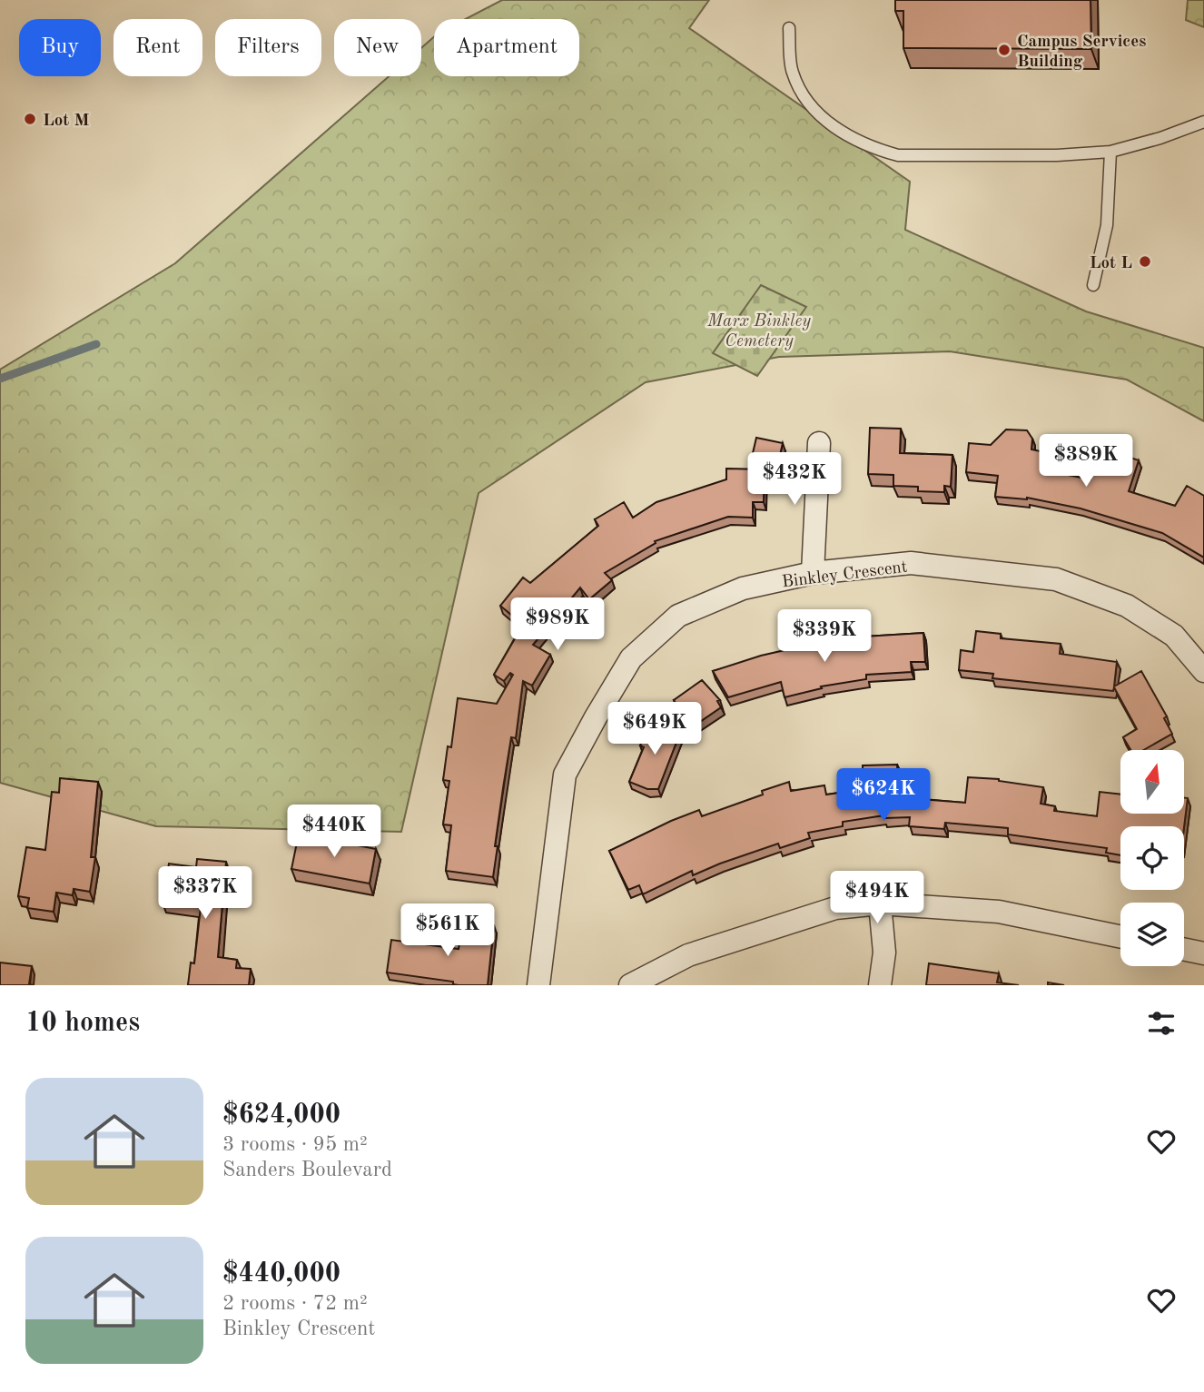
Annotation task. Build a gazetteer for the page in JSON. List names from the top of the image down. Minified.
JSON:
{"streets":{"street":["Binkley Crescent"]},"parks":["Marx Binkley Cemetery"],"places":["Campus Services Building","Lot M","Lot L"],"north":"top","page":{"chip":["Buy","Rent","Filters","New","Apartment"],"price":["$389K","$432K","$989K","$339K","$649K","$624K","$440K","$337K","$494K","$561K"],"heading":"10 homes","list":[{"name":"$624,000","note":"3 rooms · 95 m² · Sanders Boulevard"},{"name":"$440,000","note":"2 rooms · 72 m² · Binkley Crescent"}]}}
